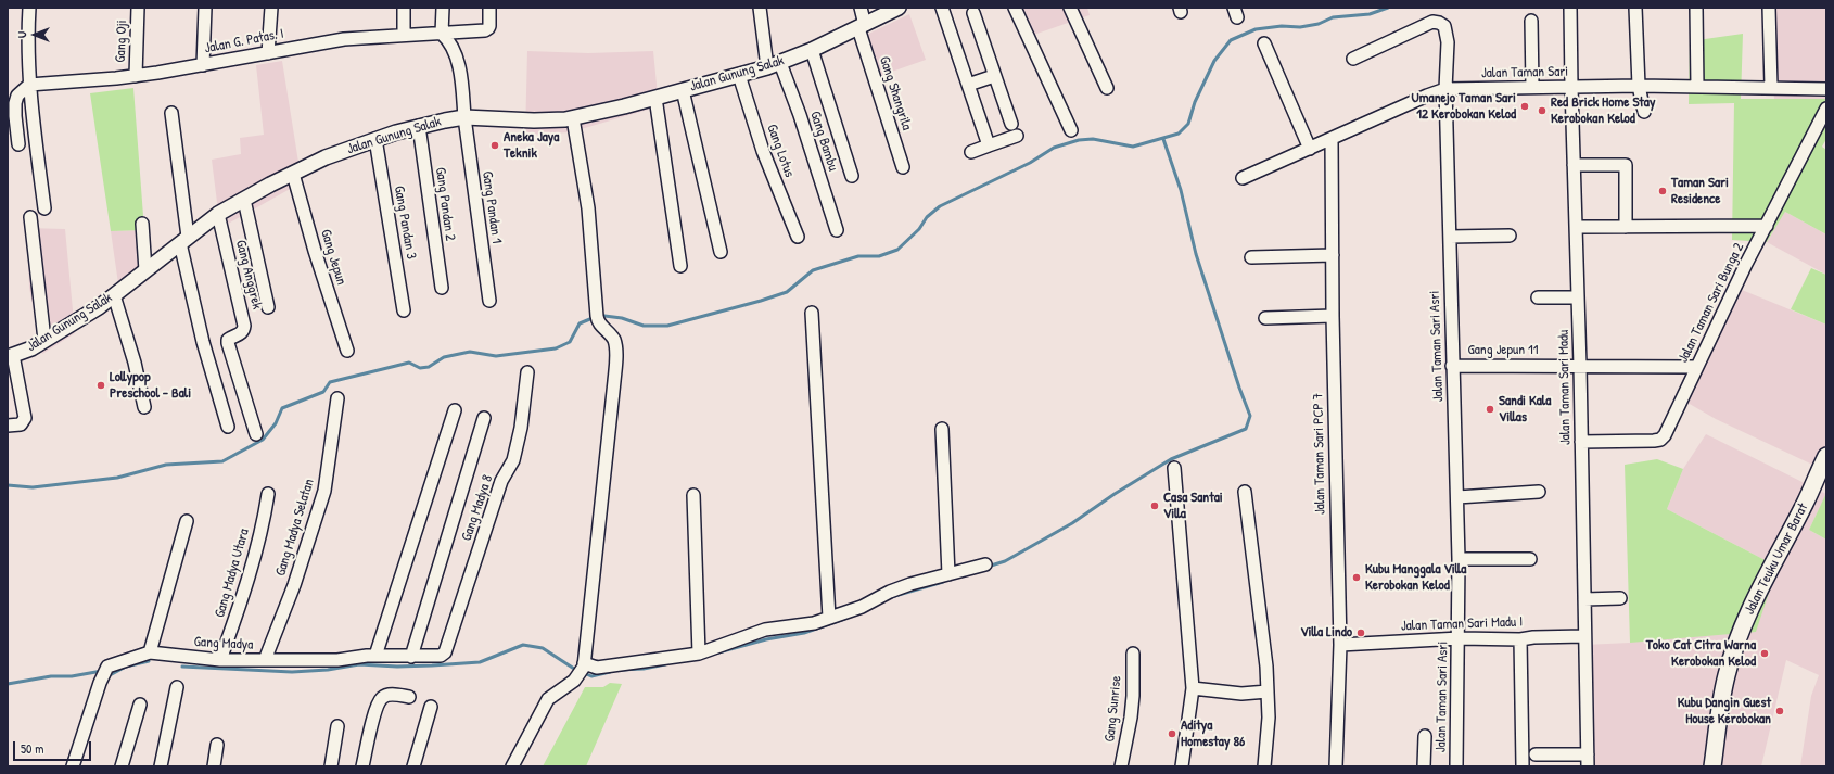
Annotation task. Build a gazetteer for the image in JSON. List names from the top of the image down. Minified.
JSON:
{"streets":{"main road":["Jalan Teuku Umar Barat"],"street":["Gang Oji","Jalan G. Patas. I","Jalan Taman Sari","Jalan Gunung Salak","Gang Shangrila","Gang Bambu","Gang Lotus","Gang Pandan 2","Gang Pandan 1","Gang Pandan 3","Gang Jepun","Gang Anggrek","Jalan Taman Sari Bunga 2","Jalan Taman Sari Asri","Gang Jepun 11","Jalan Taman Sari Madu","Jalan Taman Sari PCP 7","Gang Madya 8","Gang Madya Selatan","Gang Madya Utara","Jalan Taman Sari Madu I","Gang Madya","Gang Sunrise"]},"crossings":[["Gang Oji","Jalan G. Patas. I"],["Jalan Taman Sari","Jalan Taman Sari Asri"],["Jalan Taman Sari","Jalan Taman Sari Madu"],["Jalan Taman Sari","Jalan Taman Sari PCP 7"],["Jalan Gunung Salak","Gang Shangrila"],["Jalan Gunung Salak","Gang Bambu"],["Jalan Gunung Salak","Gang Lotus"],["Jalan Gunung Salak","Gang Pandan 2"],["Jalan Gunung Salak","Gang Pandan 1"],["Jalan Gunung Salak","Gang Pandan 3"],["Jalan Gunung Salak","Gang Jepun"],["Jalan Gunung Salak","Gang Anggrek"],["Jalan Taman Sari Bunga 2","Gang Jepun 11"],["Jalan Taman Sari Bunga 2","Jalan Taman Sari Madu"],["Jalan Taman Sari Asri","Gang Jepun 11"],["Jalan Taman Sari Asri","Jalan Taman Sari Madu I"],["Gang Jepun 11","Jalan Taman Sari Madu"],["Jalan Taman Sari Madu","Jalan Taman Sari Madu I"],["Jalan Taman Sari PCP 7","Jalan Taman Sari Madu I"],["Gang Madya 8","Gang Madya"],["Gang Madya Selatan","Gang Madya"],["Gang Madya Utara","Gang Madya"]],"places":["Umanejo Taman Sari 12 Kerobokan Kelod","Red Brick Home Stay Kerobokan Kelod","Aneka Jaya Teknik","Taman Sari Residence","Lollypop Preschool - Bali","Sandi Kala Villas","Casa Santai Villa","Kubu Manggala Villa Kerobokan Kelod","Villa Lindo","Toko Cat Citra Warna Kerobokan Kelod","Kubu Dangin Guest House Kerobokan","Aditya Homestay 86"],"scale_bar":"50 m","north":"left"}
